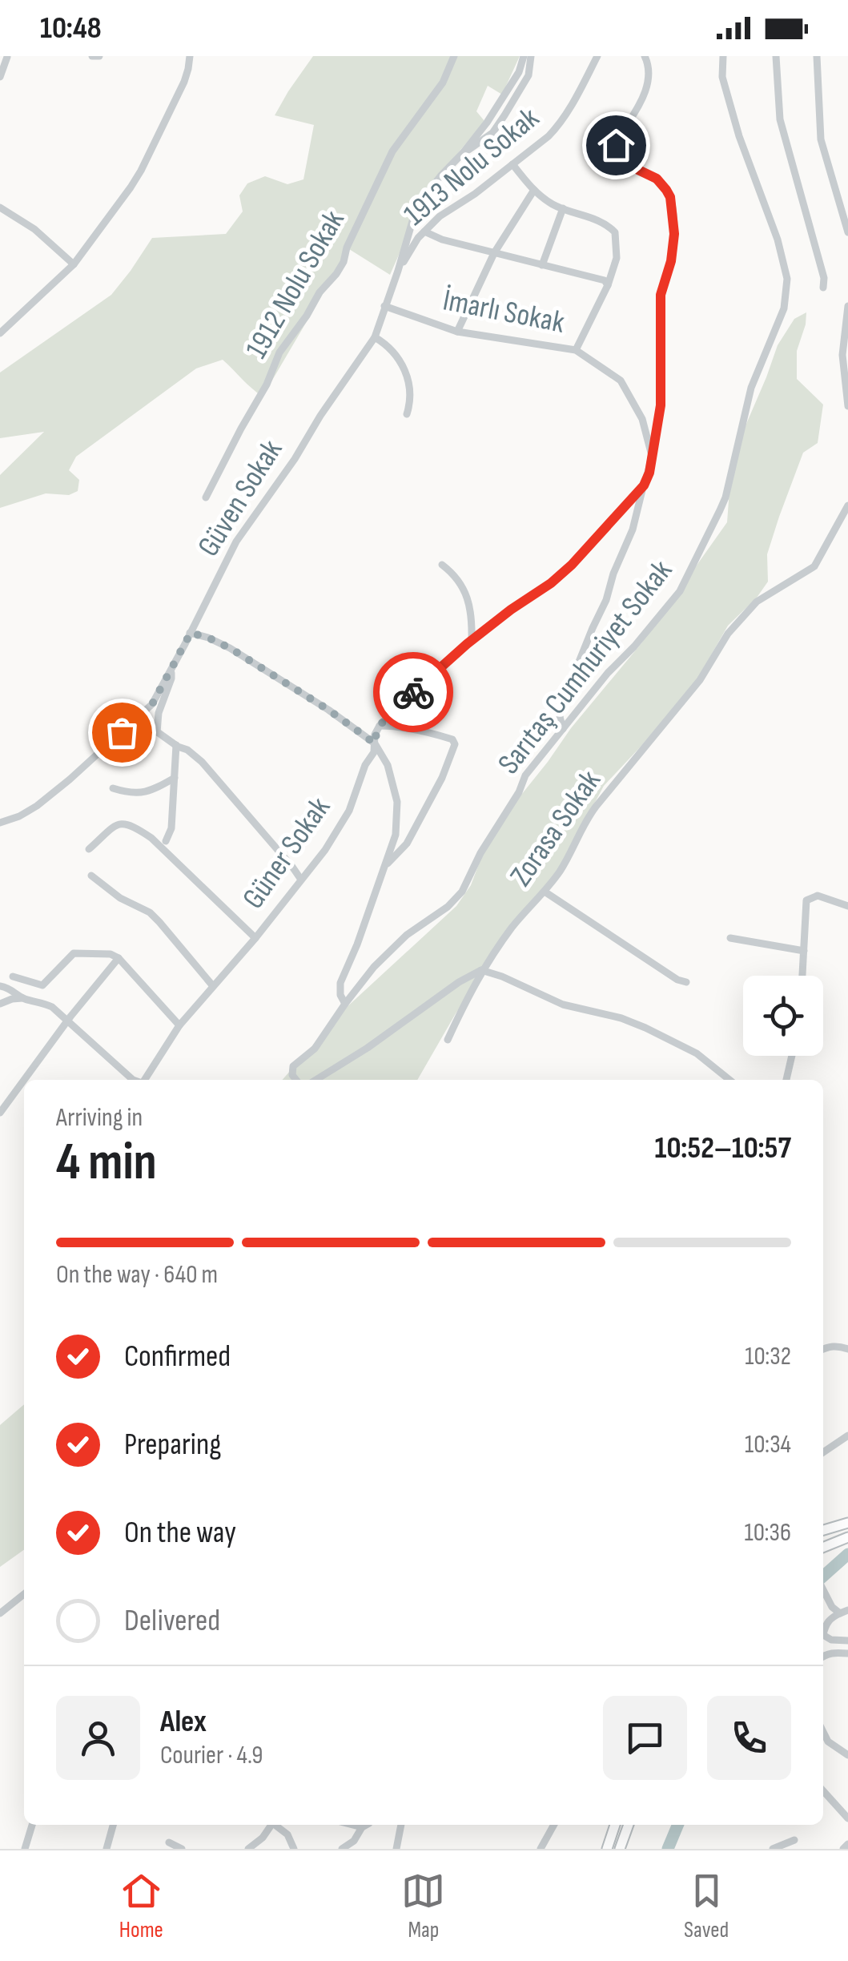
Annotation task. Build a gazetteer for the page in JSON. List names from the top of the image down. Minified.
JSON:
{"streets":{"street":["1913 Nolu Sokak","1912 Nolu Sokak","İmarlı Sokak","Güven Sokak","Sarıtaş Cumhuriyet Sokak","Zorasa Sokak","Güner Sokak"]},"crossings":[["1913 Nolu Sokak","Güven Sokak"],["İmarlı Sokak","Güven Sokak"],["İmarlı Sokak","Güner Sokak"]],"page":{"status":"10:48","heading":["4 min","Arriving in","10:52–10:57"],"panel":["Alex","Courier · 4.9"],"bar":"On the way · 640 m","list":[["Confirmed","10:32"],["Preparing","10:34"],["On the way","10:36"],"Delivered"],"tabs":["Home","Map","Saved"]}}
